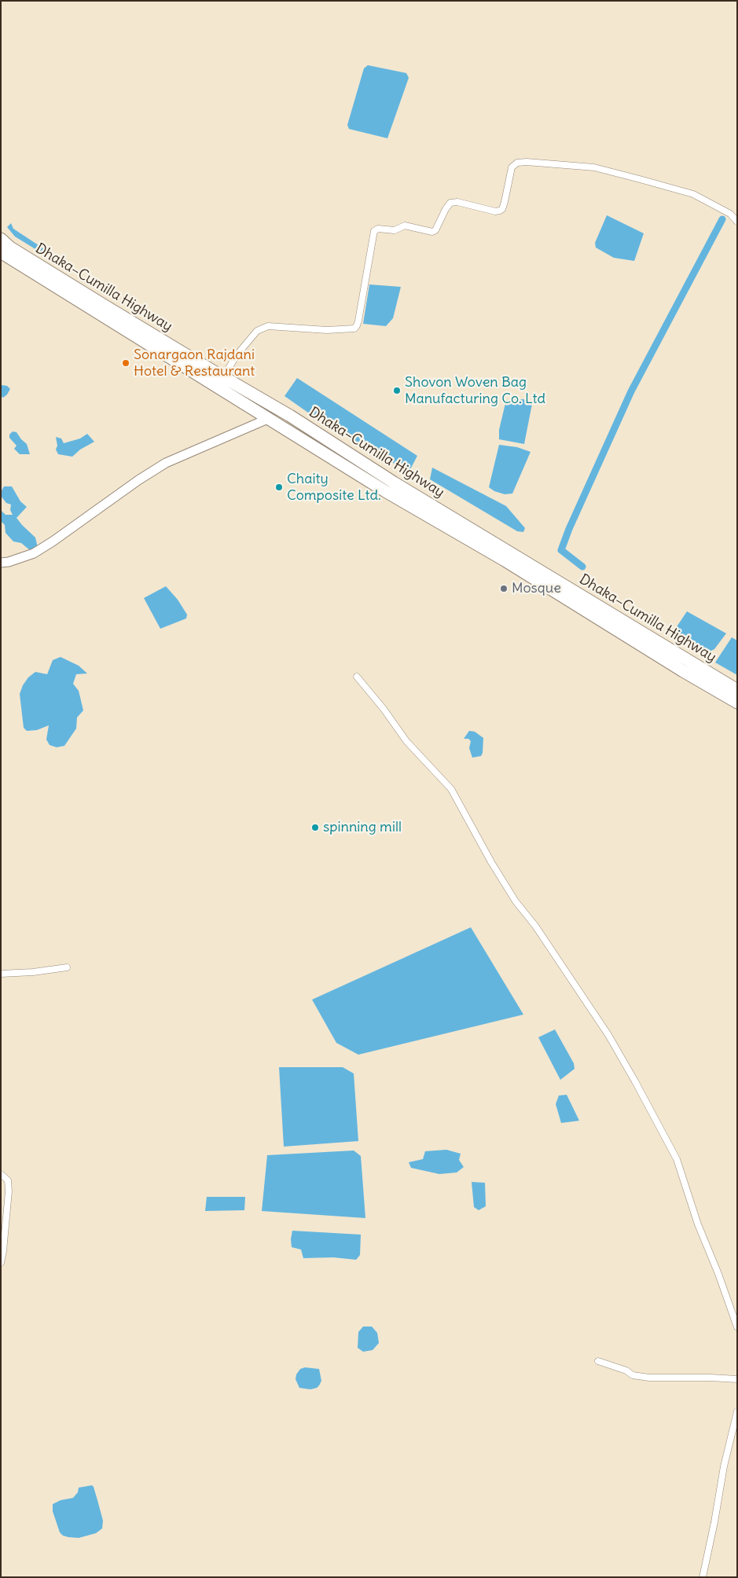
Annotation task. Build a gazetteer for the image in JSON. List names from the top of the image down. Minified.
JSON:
{"streets":{"highway":["Dhaka–Cumilla Highway"]},"places":["Sonargaon Rajdani Hotel & Restaurant","Shovon Woven Bag Manufacturing Co. Ltd","Chaity Composite Ltd.","Mosque","spinning mill"]}
